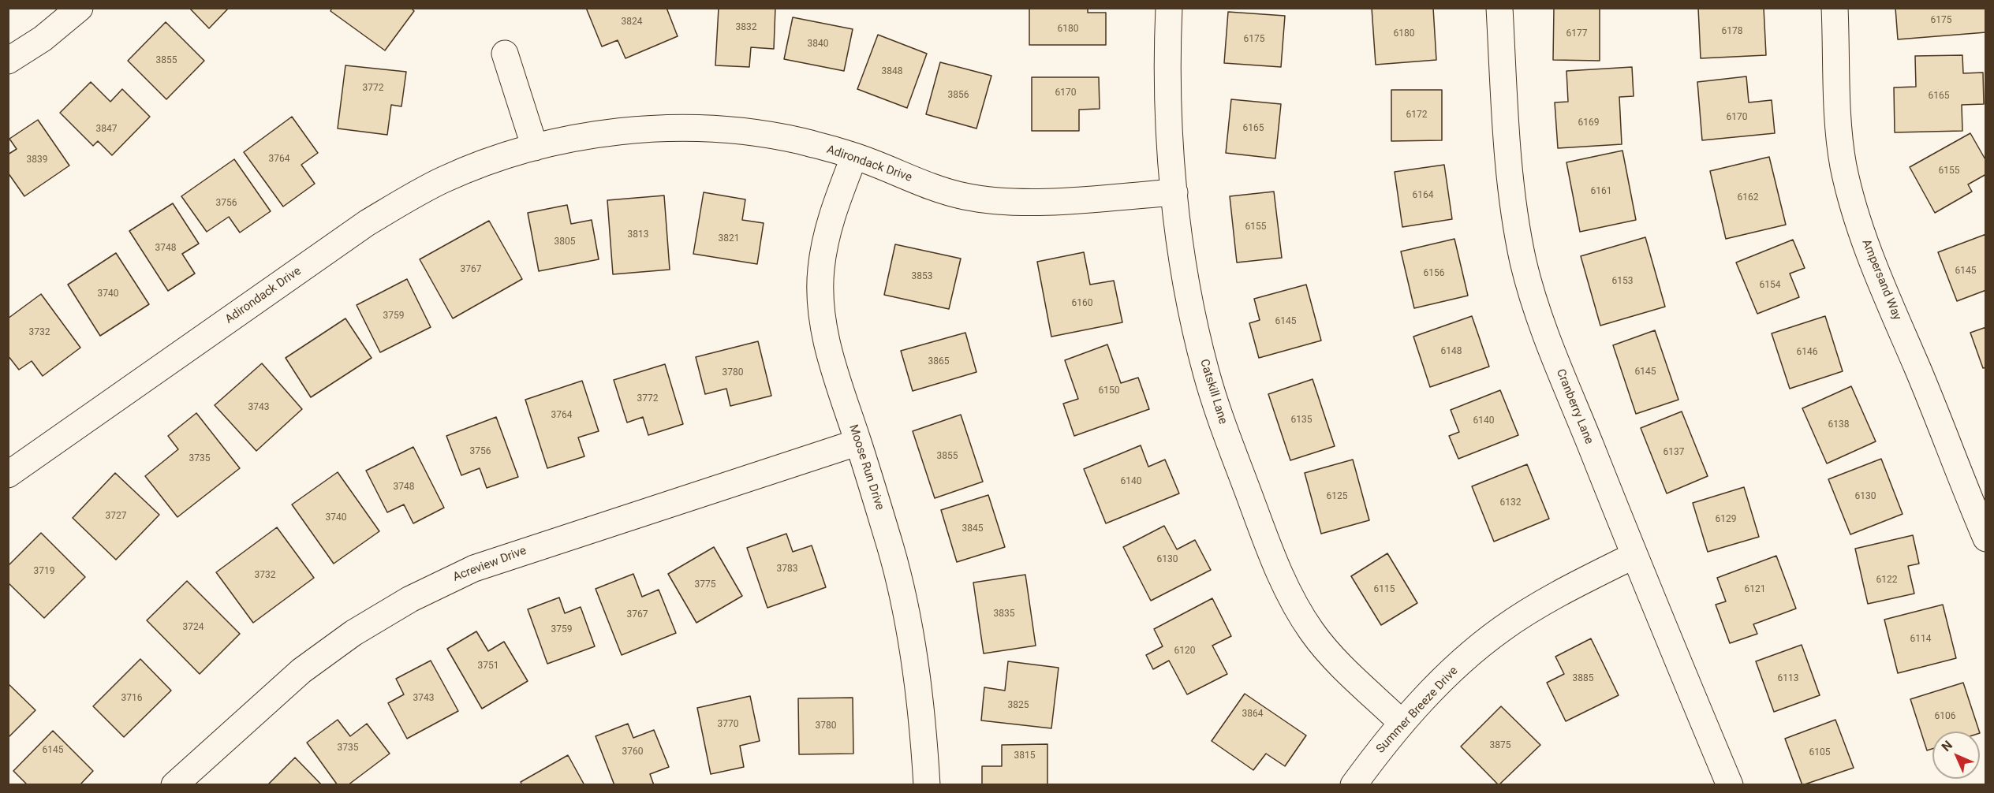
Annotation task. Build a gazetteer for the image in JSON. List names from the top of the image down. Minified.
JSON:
{"streets":{"street":["Adirondack Drive","Ampersand Way","Catskill Lane","Cranberry Lane","Moose Run Drive","Acreview Drive","Summer Breeze Drive"]},"crossings":[["Adirondack Drive","Catskill Lane"],["Adirondack Drive","Moose Run Drive"],["Catskill Lane","Summer Breeze Drive"],["Cranberry Lane","Summer Breeze Drive"],["Moose Run Drive","Acreview Drive"]],"house_numbers":["6175","3824","3832","6180","6178","6180","6177","6175","3840","3855","3848","3772","6170","3856","6165","6172","6170","6169","6165","3847","3764","3839","6155","6161","6164","6162","3756","6155","3813","3821","3805","3748","3767","6145","6156","3853","6153","6154","3740","6160","3759","6145","3732","6148","6146","3865","6145","3780","6150","3772","3743","3764","6135","6140","6138","3756","6137","3855","3735","6140","3748","6125","6130","6132","3727","3740","6129","3845","6130","3783","3719","3732","6122","3775","6115","6121","3835","3767","3724","3759","6114","6120","3751","3885","6113","3716","3743","3825","3864","6106","3770","3780","3875","3735","6145","3760","6105","3815"],"north":"top left"}
